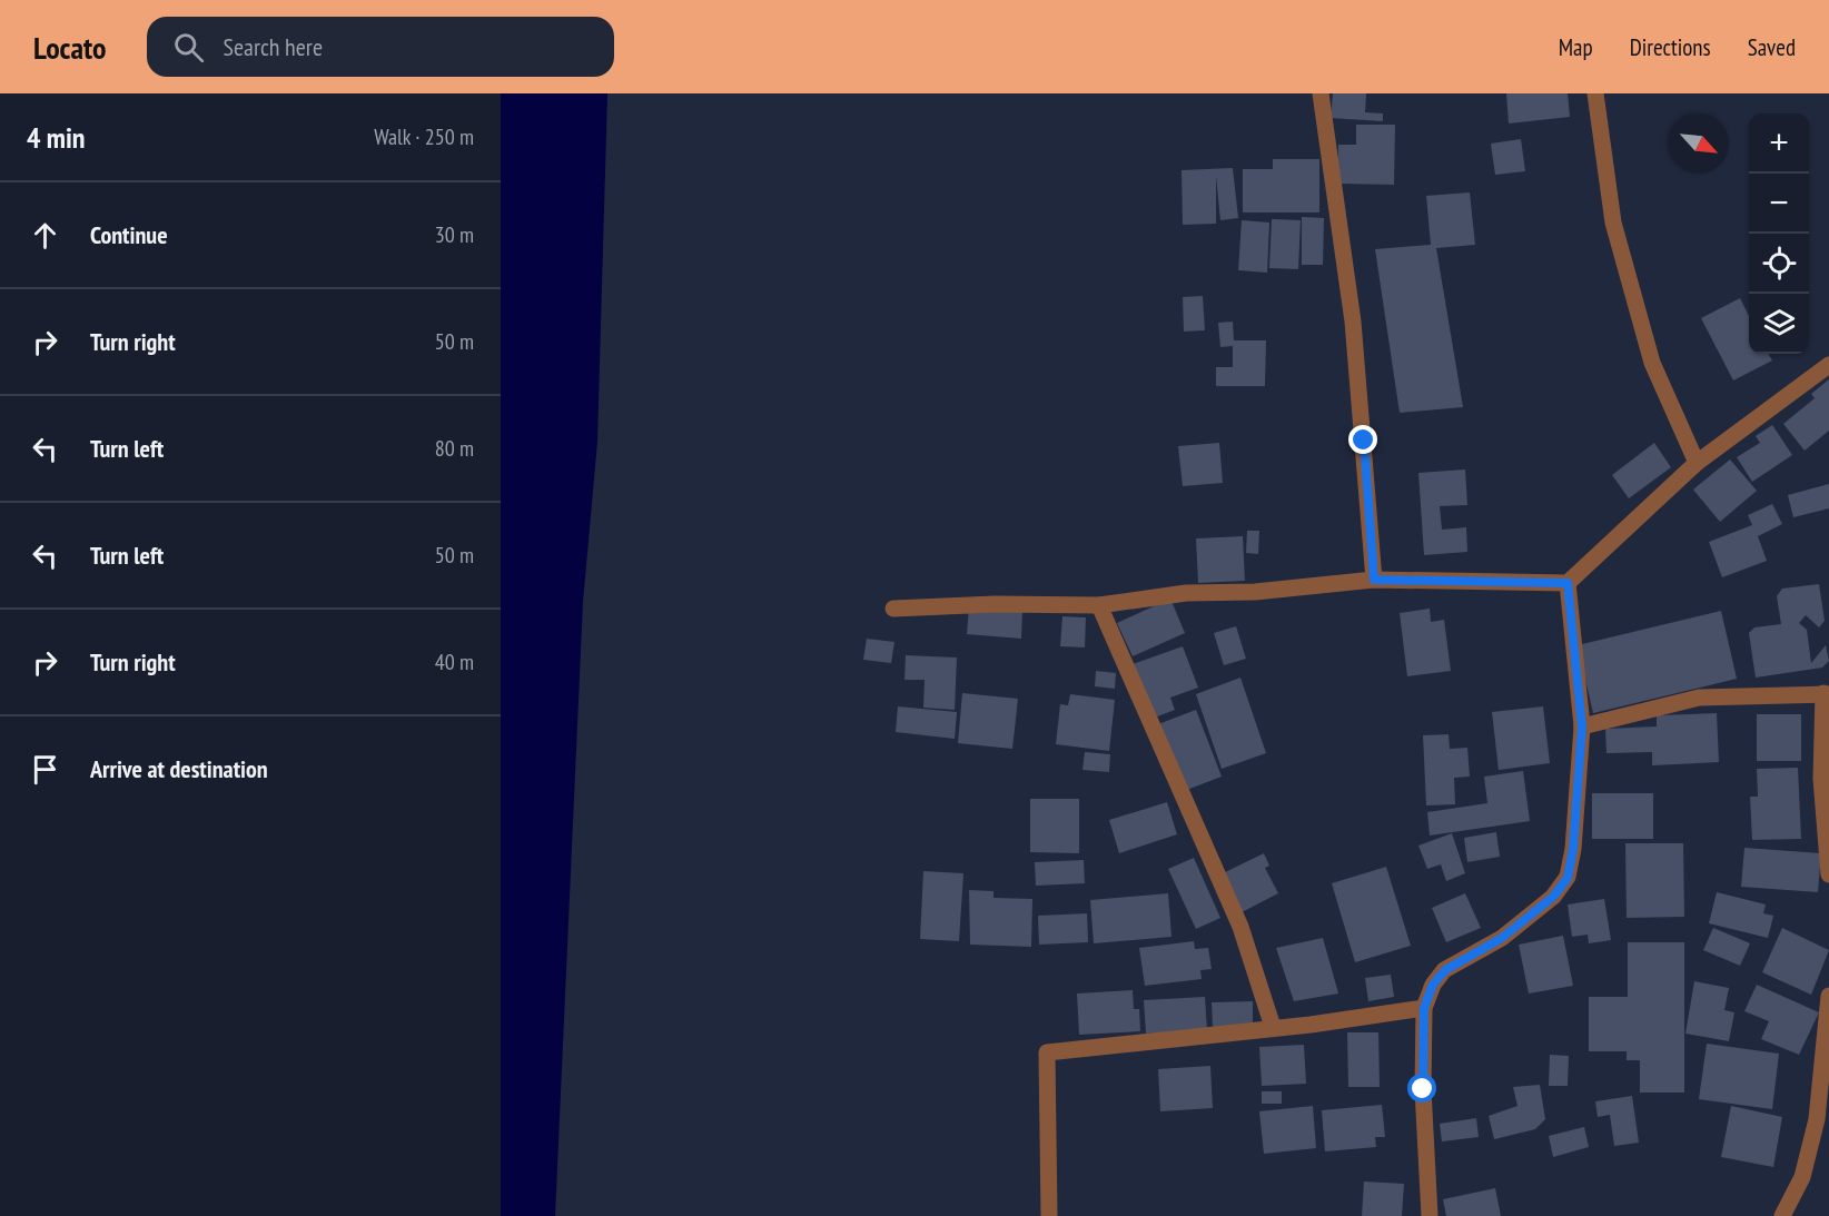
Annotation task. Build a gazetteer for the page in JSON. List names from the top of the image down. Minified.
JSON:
{"north":"bottom right","page":{"header":"Locato","search":"Search here","nav":["Map","Directions","Saved"],"heading":["4 min","Walk · 250 m"],"map_buttons":["+","−"],"list":[["Continue","30 m"],["Turn right","50 m"],["Turn left","80 m"],["Turn left","50 m"],["Turn right","40 m"],"Arrive at destination"]}}
